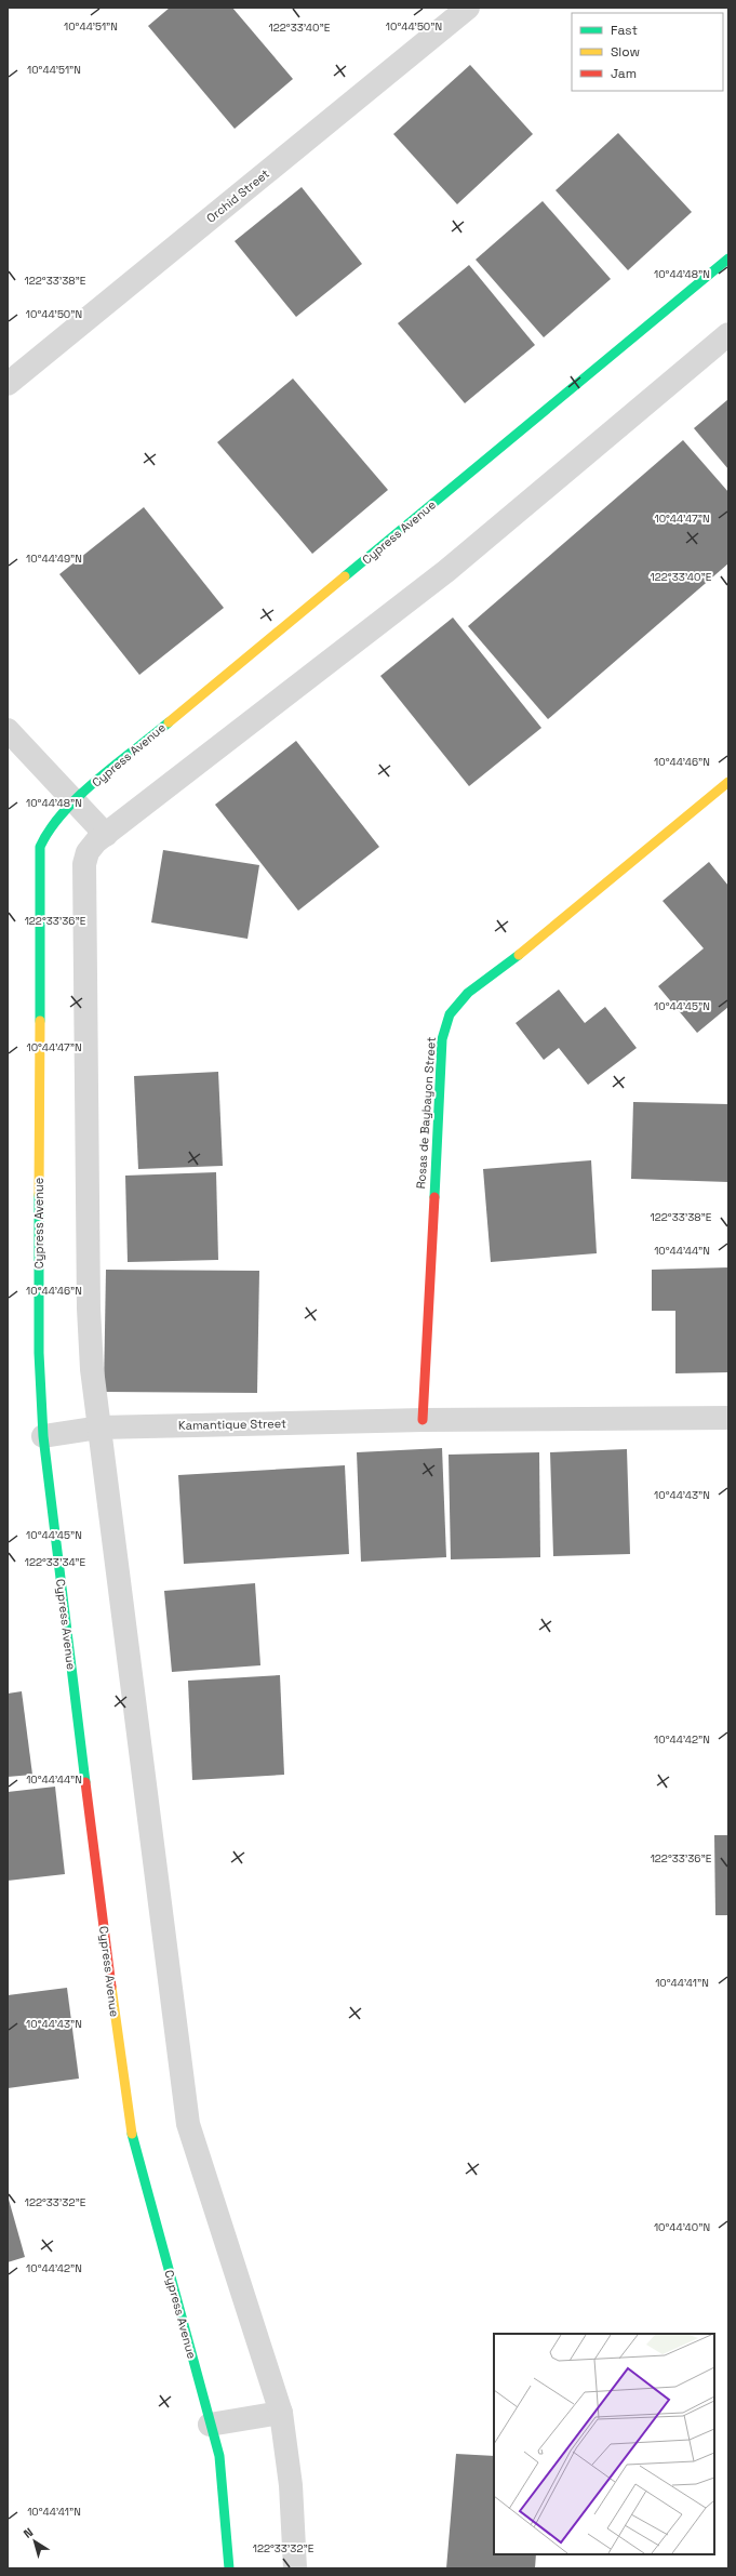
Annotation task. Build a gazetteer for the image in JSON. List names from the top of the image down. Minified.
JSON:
{"streets":{"street":["Orchid Street","Cypress Avenue","Rosas de Baybayon Street","Kamantique Street"]},"crossings":[["Cypress Avenue","Kamantique Street"],["Rosas de Baybayon Street","Kamantique Street"]],"legend":["Fast","Slow","Jam"],"north":"top left","coordinates":["10°44'51\"N","10°44'50\"N","122°33'40\"E","10°44'48\"N","122°33'38\"E","10°44'47\"N","10°44'49\"N","10°44'46\"N","122°33'36\"E","10°44'45\"N","10°44'44\"N","10°44'43\"N","122°33'34\"E","10°44'42\"N","10°44'41\"N","122°33'32\"E","10°44'40\"N"]}
